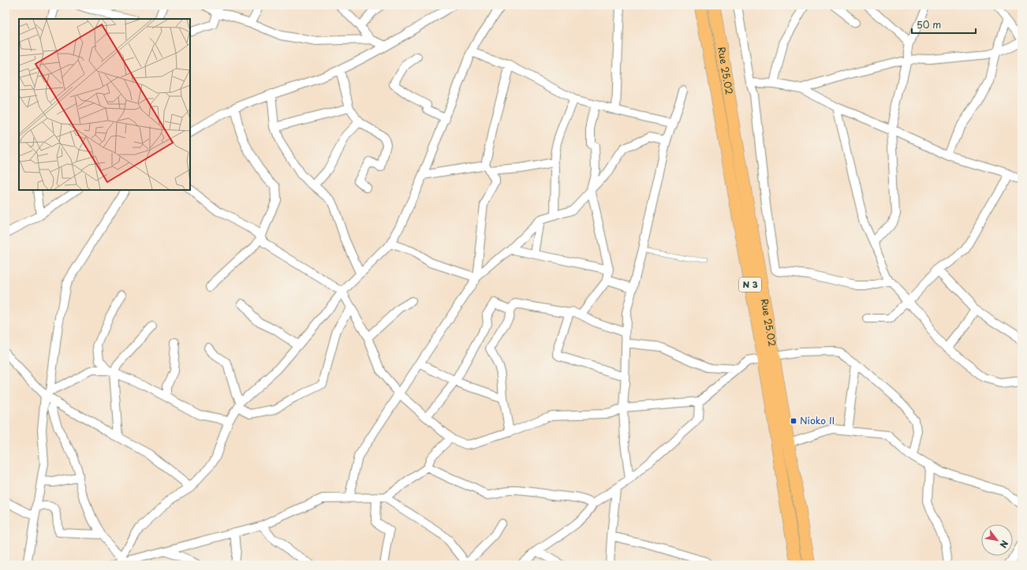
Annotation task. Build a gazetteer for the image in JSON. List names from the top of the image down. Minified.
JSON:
{"streets":{"main road":["Rue 25.02","N 3"]},"crossings":[["Rue 25.02","N 3"]],"places":{"transit":["Nioko II"]},"scale_bar":"50 m","north":"bottom right"}
